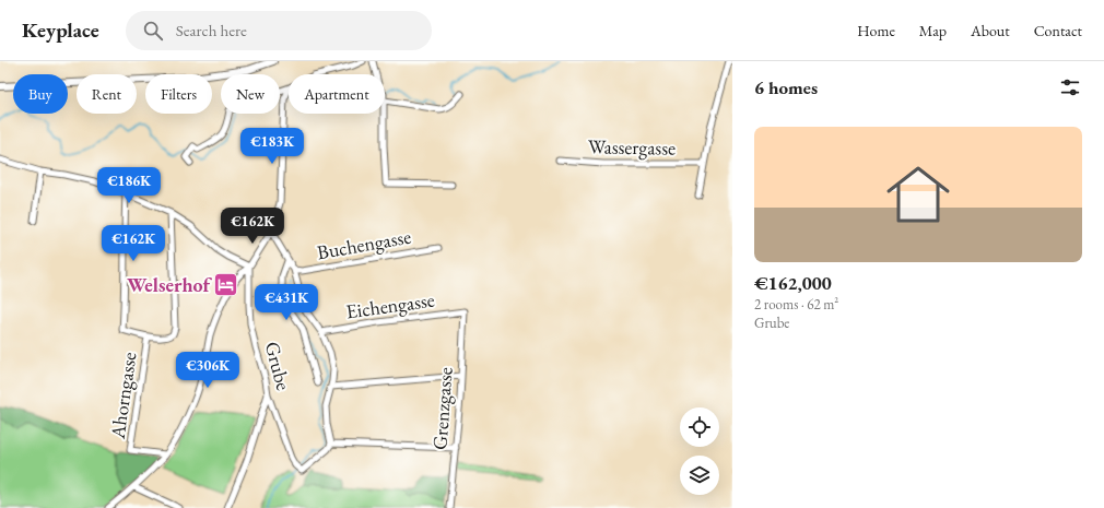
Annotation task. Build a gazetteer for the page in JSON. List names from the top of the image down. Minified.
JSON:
{"streets":{"street":["Wassergasse","Buchengasse","Eichengasse","Grube","Ahorngasse","Grenzgasse"]},"crossings":[["Eichengasse","Grenzgasse"]],"places":{"hotel":["Welserhof"]},"page":{"header":"Keyplace","search":"Search here","nav":["Home","Map","About","Contact"],"heading":"6 homes","chip":["Buy","Rent","Filters","New","Apartment"],"list":[{"name":"€162,000","note":"2 rooms · 62 m² · Grube"}],"price":["€183K","€186K","€162K","€162K","€431K","€306K"]}}
